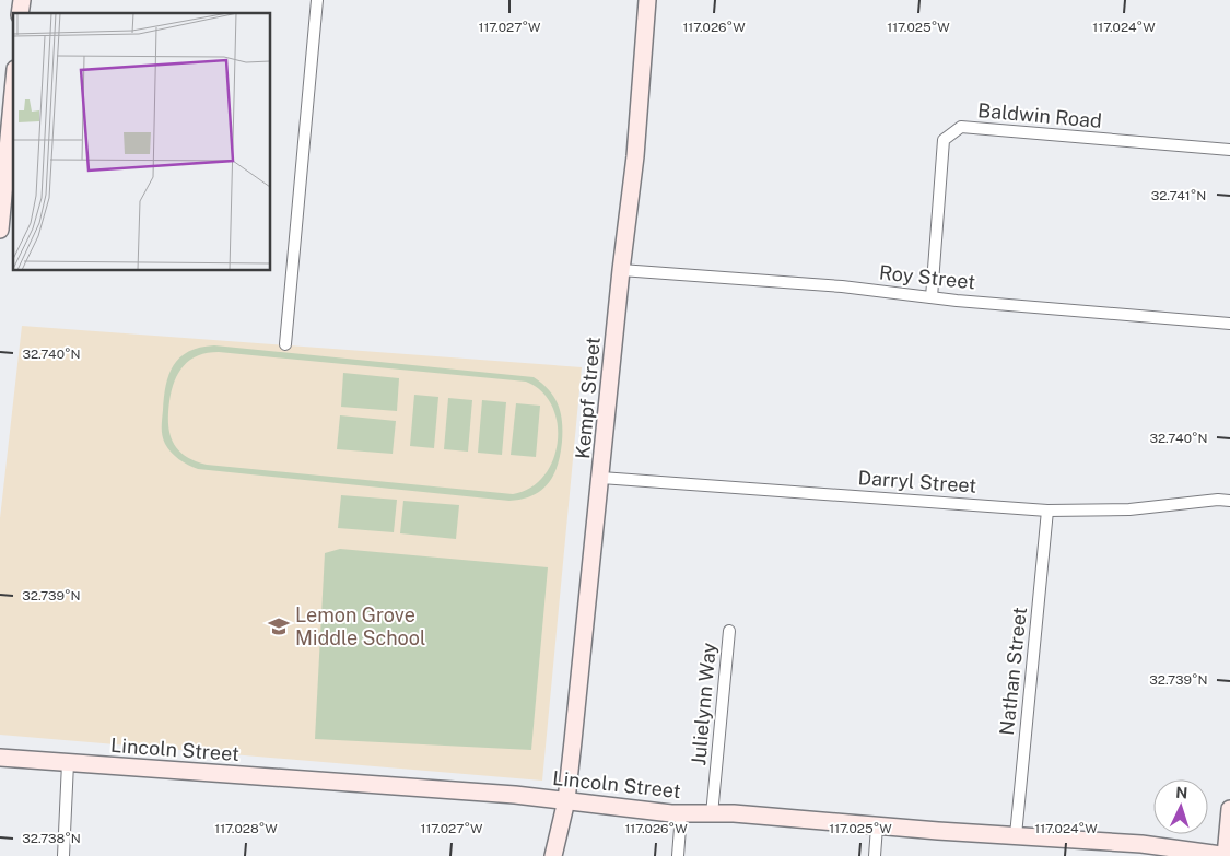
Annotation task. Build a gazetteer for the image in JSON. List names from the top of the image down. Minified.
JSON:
{"streets":{"street":["Baldwin Road","Roy Street","Kempf Street","Darryl Street","Nathan Street","Julielynn Way","Lincoln Street"]},"crossings":[["Baldwin Road","Roy Street"],["Roy Street","Kempf Street"],["Kempf Street","Darryl Street"],["Kempf Street","Lincoln Street"],["Darryl Street","Nathan Street"],["Nathan Street","Lincoln Street"],["Julielynn Way","Lincoln Street"]],"places":{"school or university":["Lemon Grove Middle School"]},"north":"top","coordinates":["117.027°W","117.026°W","117.025°W","117.024°W","32.741°N","32.740°N","32.739°N","117.028°W","32.738°N"]}
